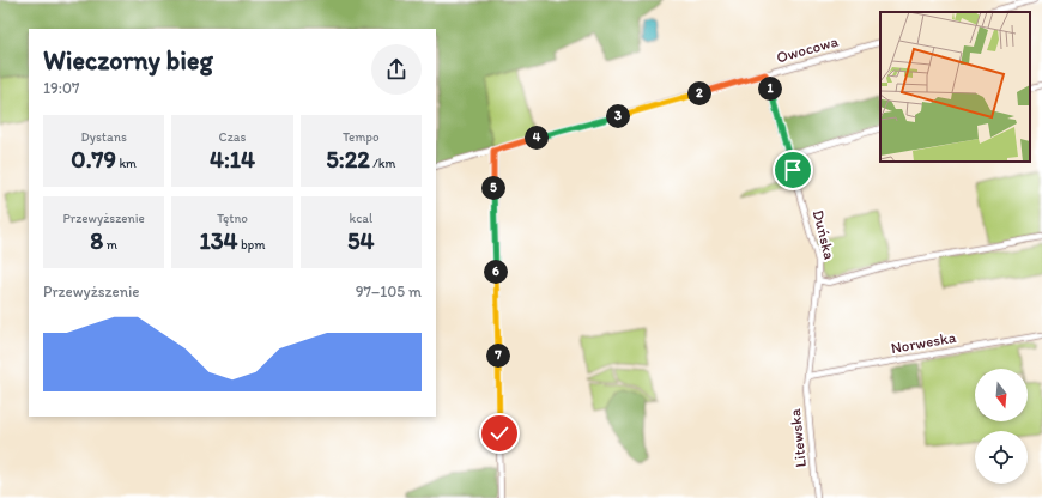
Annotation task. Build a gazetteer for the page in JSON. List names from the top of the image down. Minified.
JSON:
{"streets":{"street":["Owocowa","Duńska","Norweska","Litewska"]},"crossings":[["Owocowa","Duńska"],["Duńska","Norweska"],["Duńska","Litewska"],["Norweska","Litewska"]],"north":"bottom","page":{"heading":["Wieczorny bieg","19:07"],"pins":["1","2","3","4","5","6","7"],"stats":[["Dystans","0.79 km"],["Czas","4:14"],["Tempo","5:22 /km"],["Przewyższenie","8 m"],["Tętno","134 bpm"],["kcal","54"]],"chart":["Przewyższenie","97–105 m"]}}
